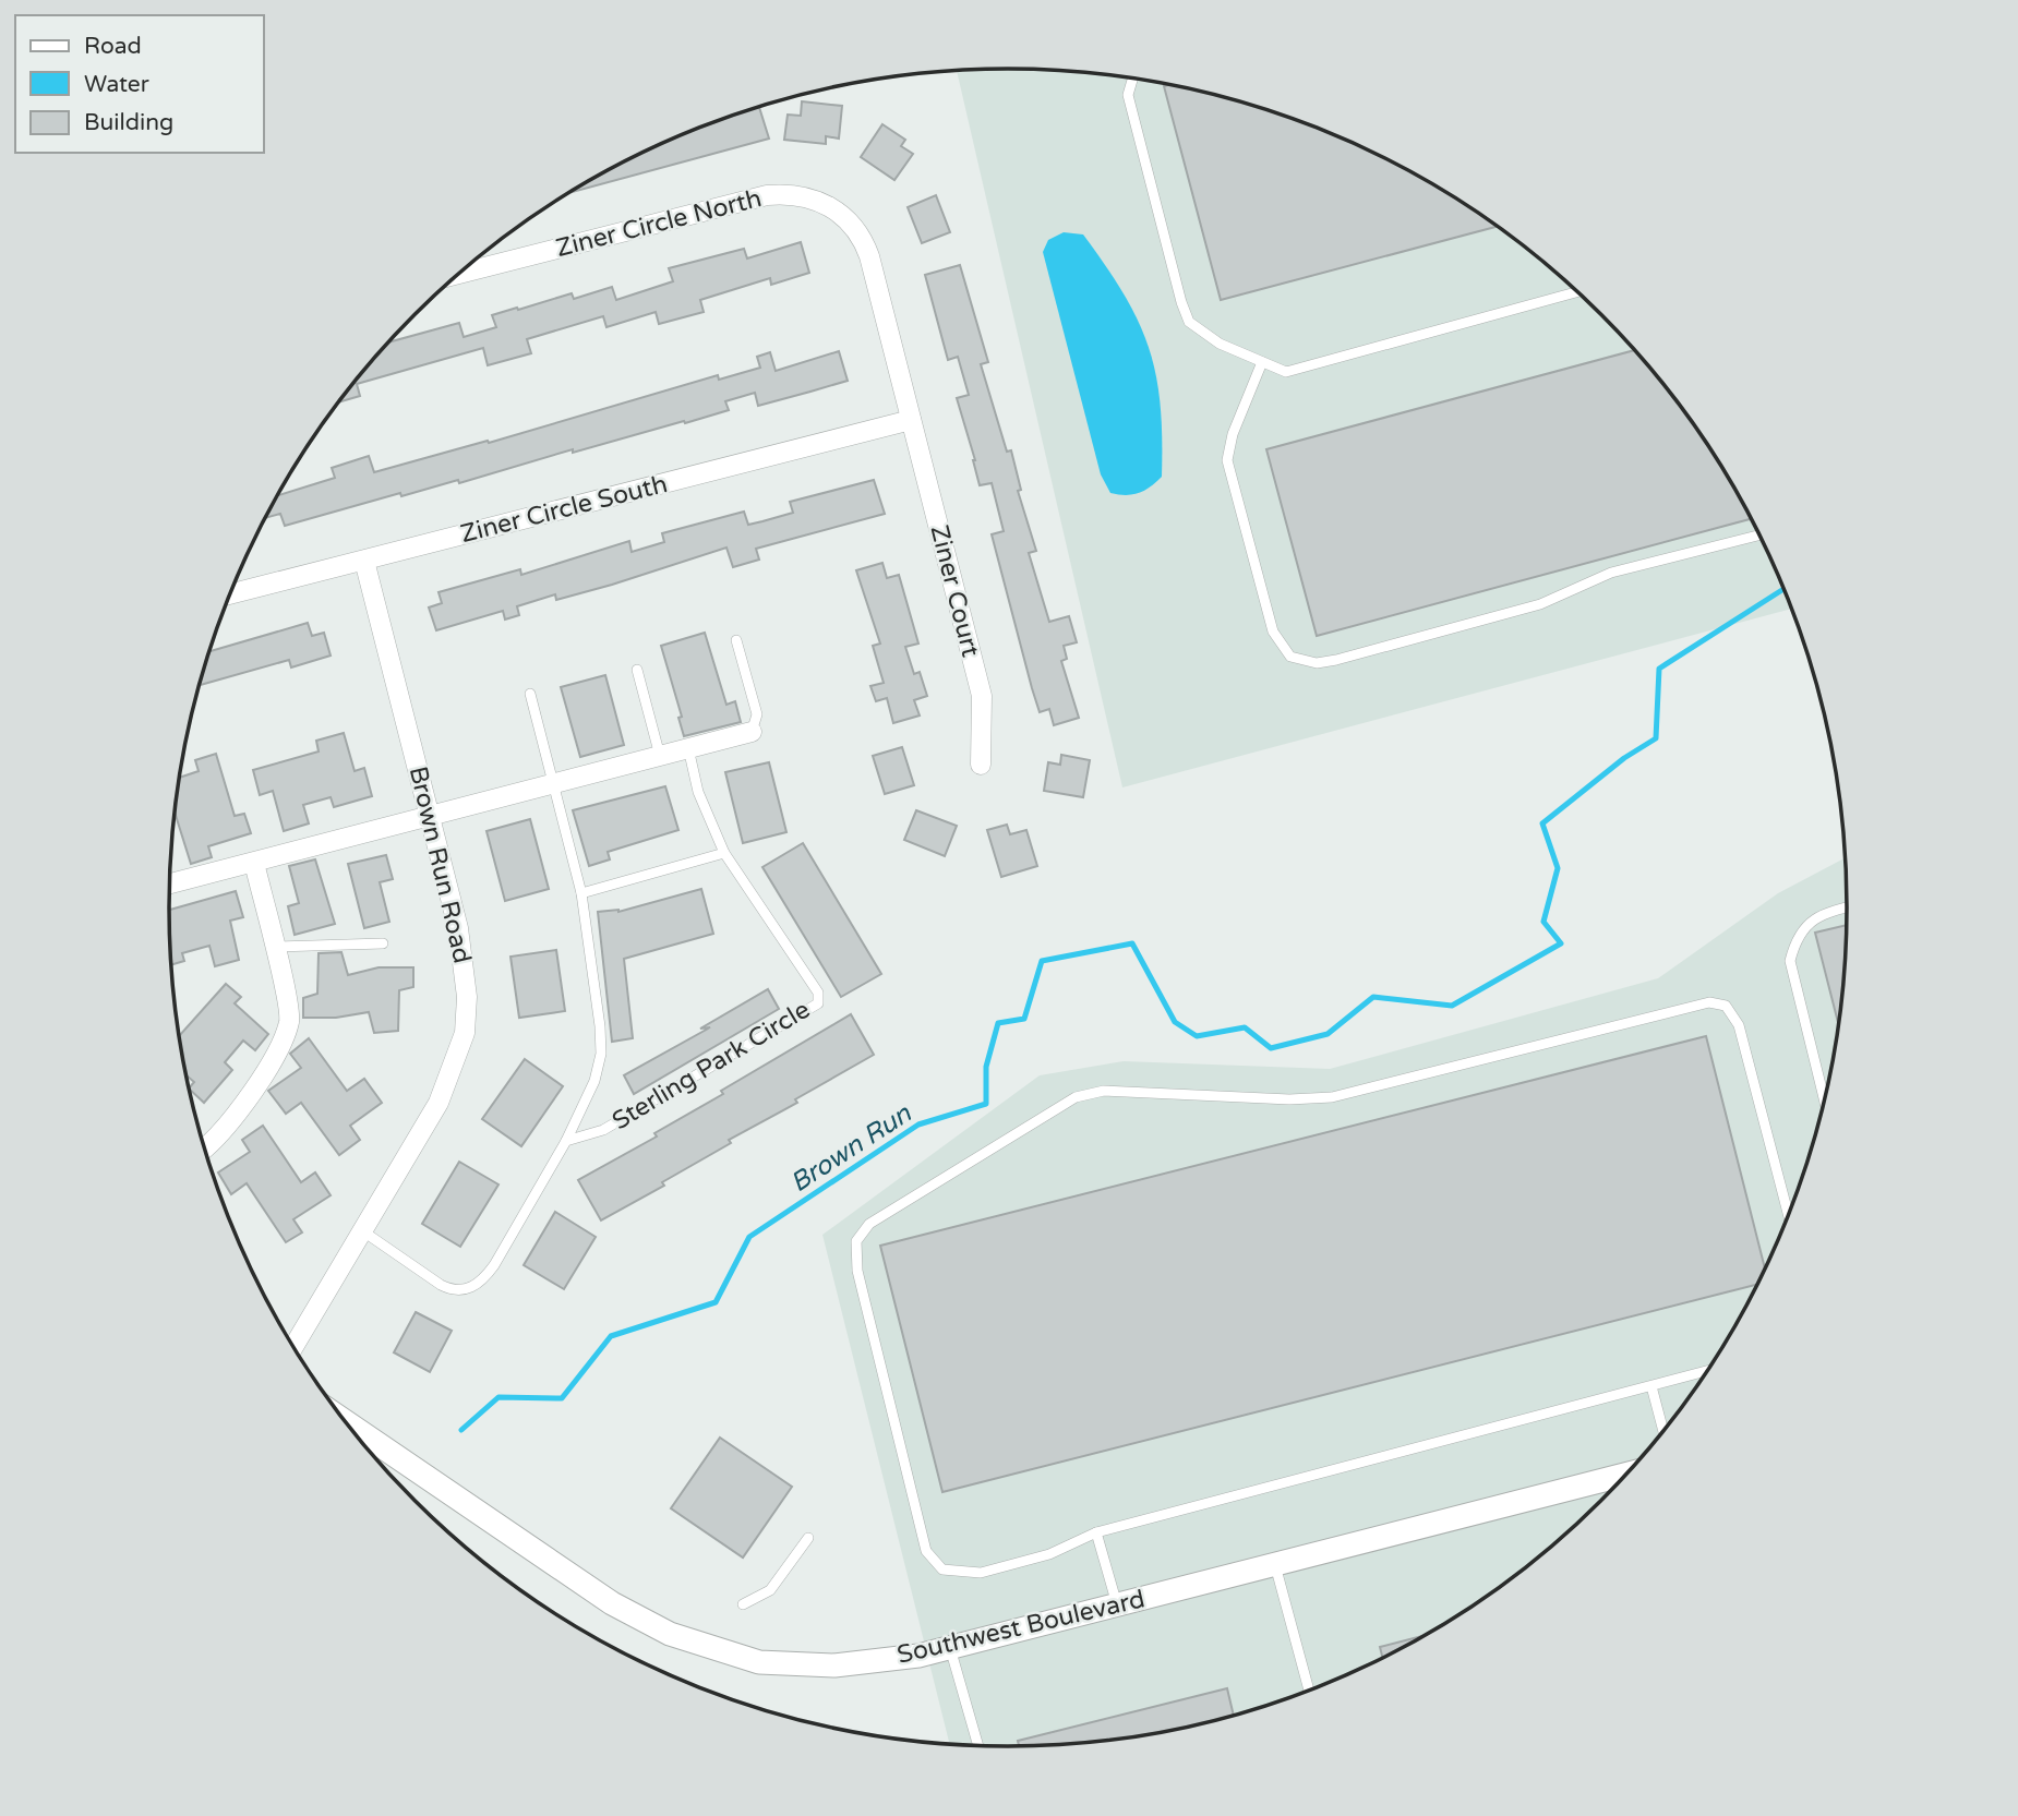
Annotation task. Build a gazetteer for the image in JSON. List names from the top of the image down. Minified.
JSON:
{"streets":{"street":["Ziner Circle North","Ziner Circle South","Ziner Court","Brown Run Road","Southwest Boulevard"],"lane":["Sterling Park Circle"]},"crossings":[["Ziner Circle North","Ziner Circle South"],["Ziner Circle North","Ziner Court"],["Ziner Circle South","Ziner Court"],["Ziner Circle South","Brown Run Road"],["Brown Run Road","Sterling Park Circle"]],"water":["Brown Run"],"legend":["Road","Water","Building"]}
